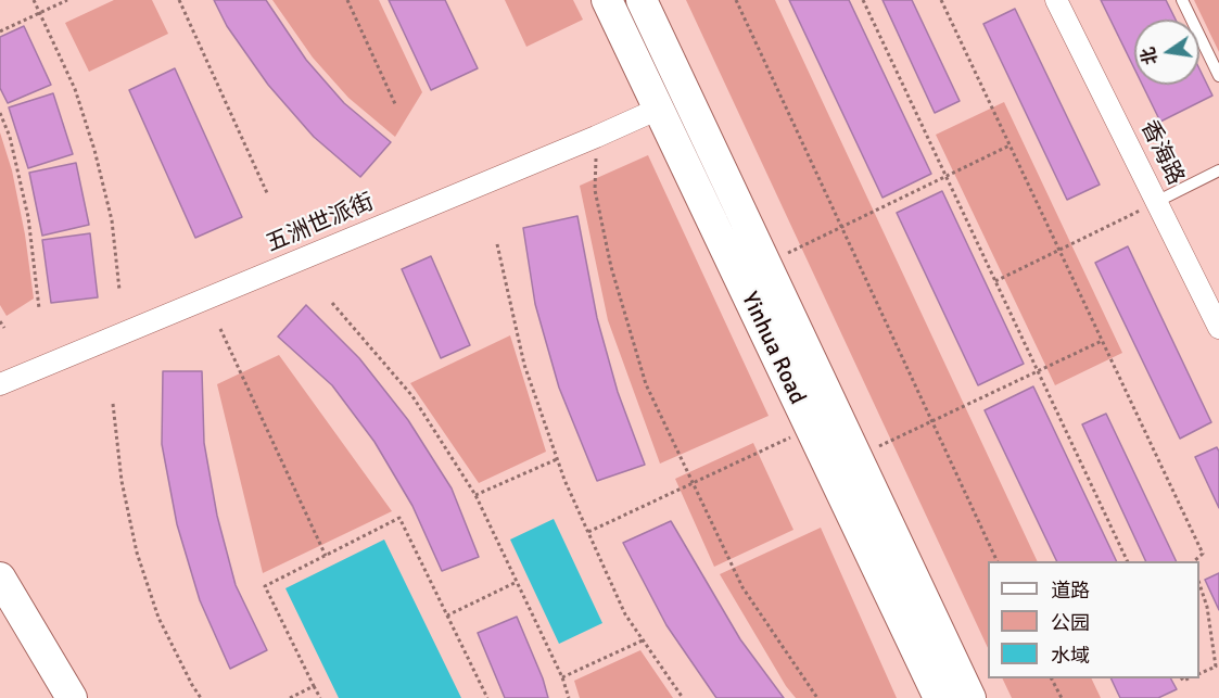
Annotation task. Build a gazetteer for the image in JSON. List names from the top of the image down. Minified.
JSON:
{"streets":{"main road":["Yinhua Road"],"street":["香海路","五洲世派街"]},"crossings":[["五洲世派街","Yinhua Road"]],"legend":["道路","公园","水域"],"north":"left"}
